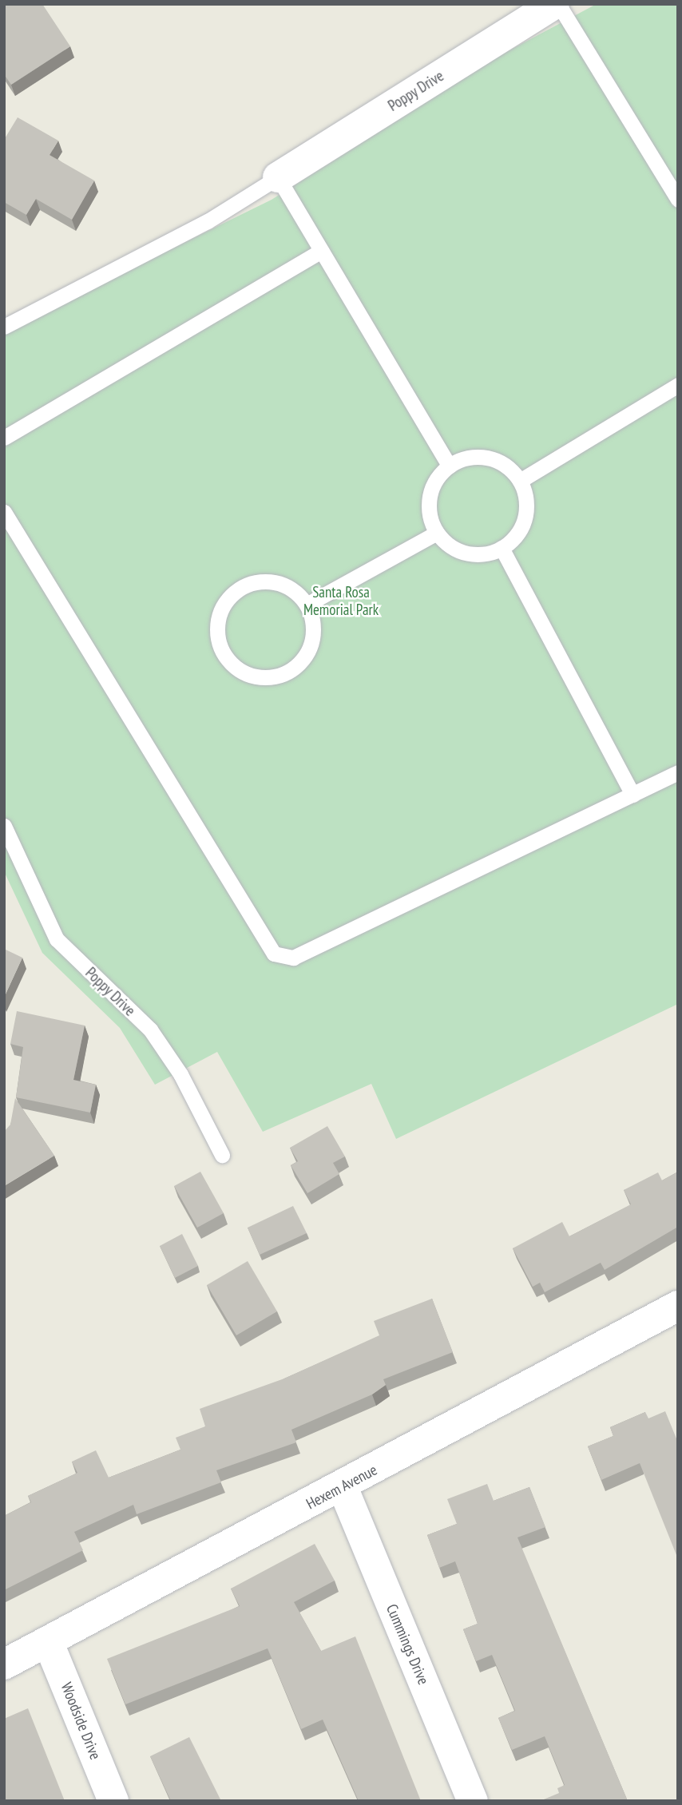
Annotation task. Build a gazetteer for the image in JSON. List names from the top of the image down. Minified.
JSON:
{"streets":{"street":["Poppy Drive","Hexem Avenue","Cummings Drive","Woodside Drive"]},"crossings":[["Hexem Avenue","Cummings Drive"],["Hexem Avenue","Woodside Drive"]],"parks":["Santa Rosa Memorial Park"]}
